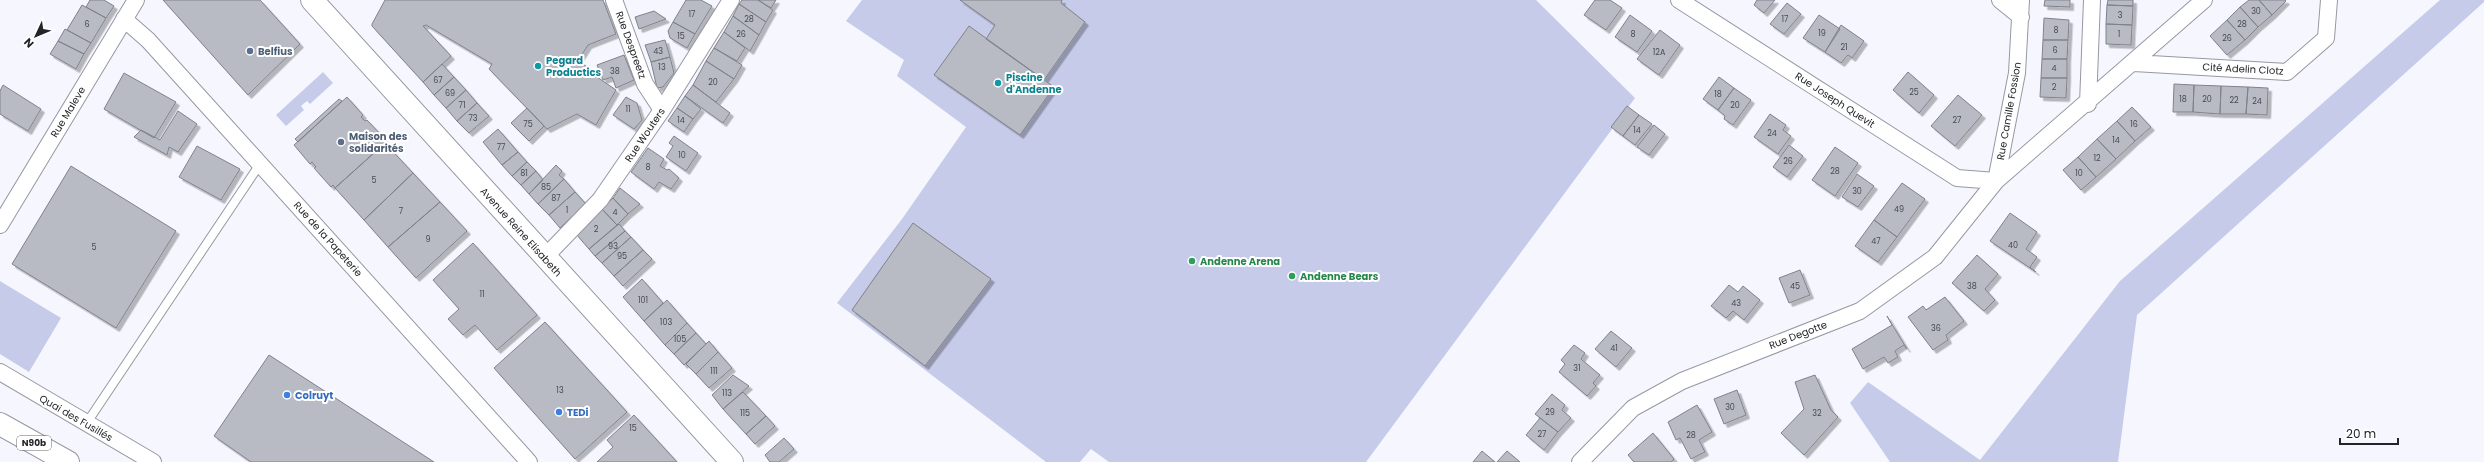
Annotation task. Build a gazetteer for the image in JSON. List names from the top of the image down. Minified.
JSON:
{"streets":{"main road":["Avenue Reine Elisabeth","N90b"],"street":["Rue Despreetz","Cité Adelin Clotz","Rue Joseph Quevit","Rue Camille Fossion","Rue Maleve","Rue Wouters","Rue de la Papeterie","Rue Degotte","Quai des Fusillés"]},"crossings":[["Rue Despreetz","Rue Wouters"],["Rue Joseph Quevit","Rue Camille Fossion"],["Rue Joseph Quevit","Rue Degotte"],["Rue Camille Fossion","Rue Degotte"],["Rue Maleve","Rue de la Papeterie"],["Rue Wouters","Avenue Reine Elisabeth"]],"places":["Belfius","Pegard Productics","Piscine d'Andenne","Maison des solidarités","Andenne Arena","Andenne Bears","Colruyt","TEDi"],"house_numbers":["30","17","3","28","17","6","28","8","19","26","8","1","15","26","21","6","43","12A","13","4","38","67","20","2","25","69","18","18","20","22","24","71","20","11","73","14","27","75","16","14","24","14","77","10","12","26","8","28","81","10","5","85","30","87","49","1","7","4","2","9","47","40","93","5","95","45","38","11","101","43","103","36","105","41","31","111","13","113","30","29","115","32","15","27","28"],"scale_bar":"20 m","north":"bottom left"}
